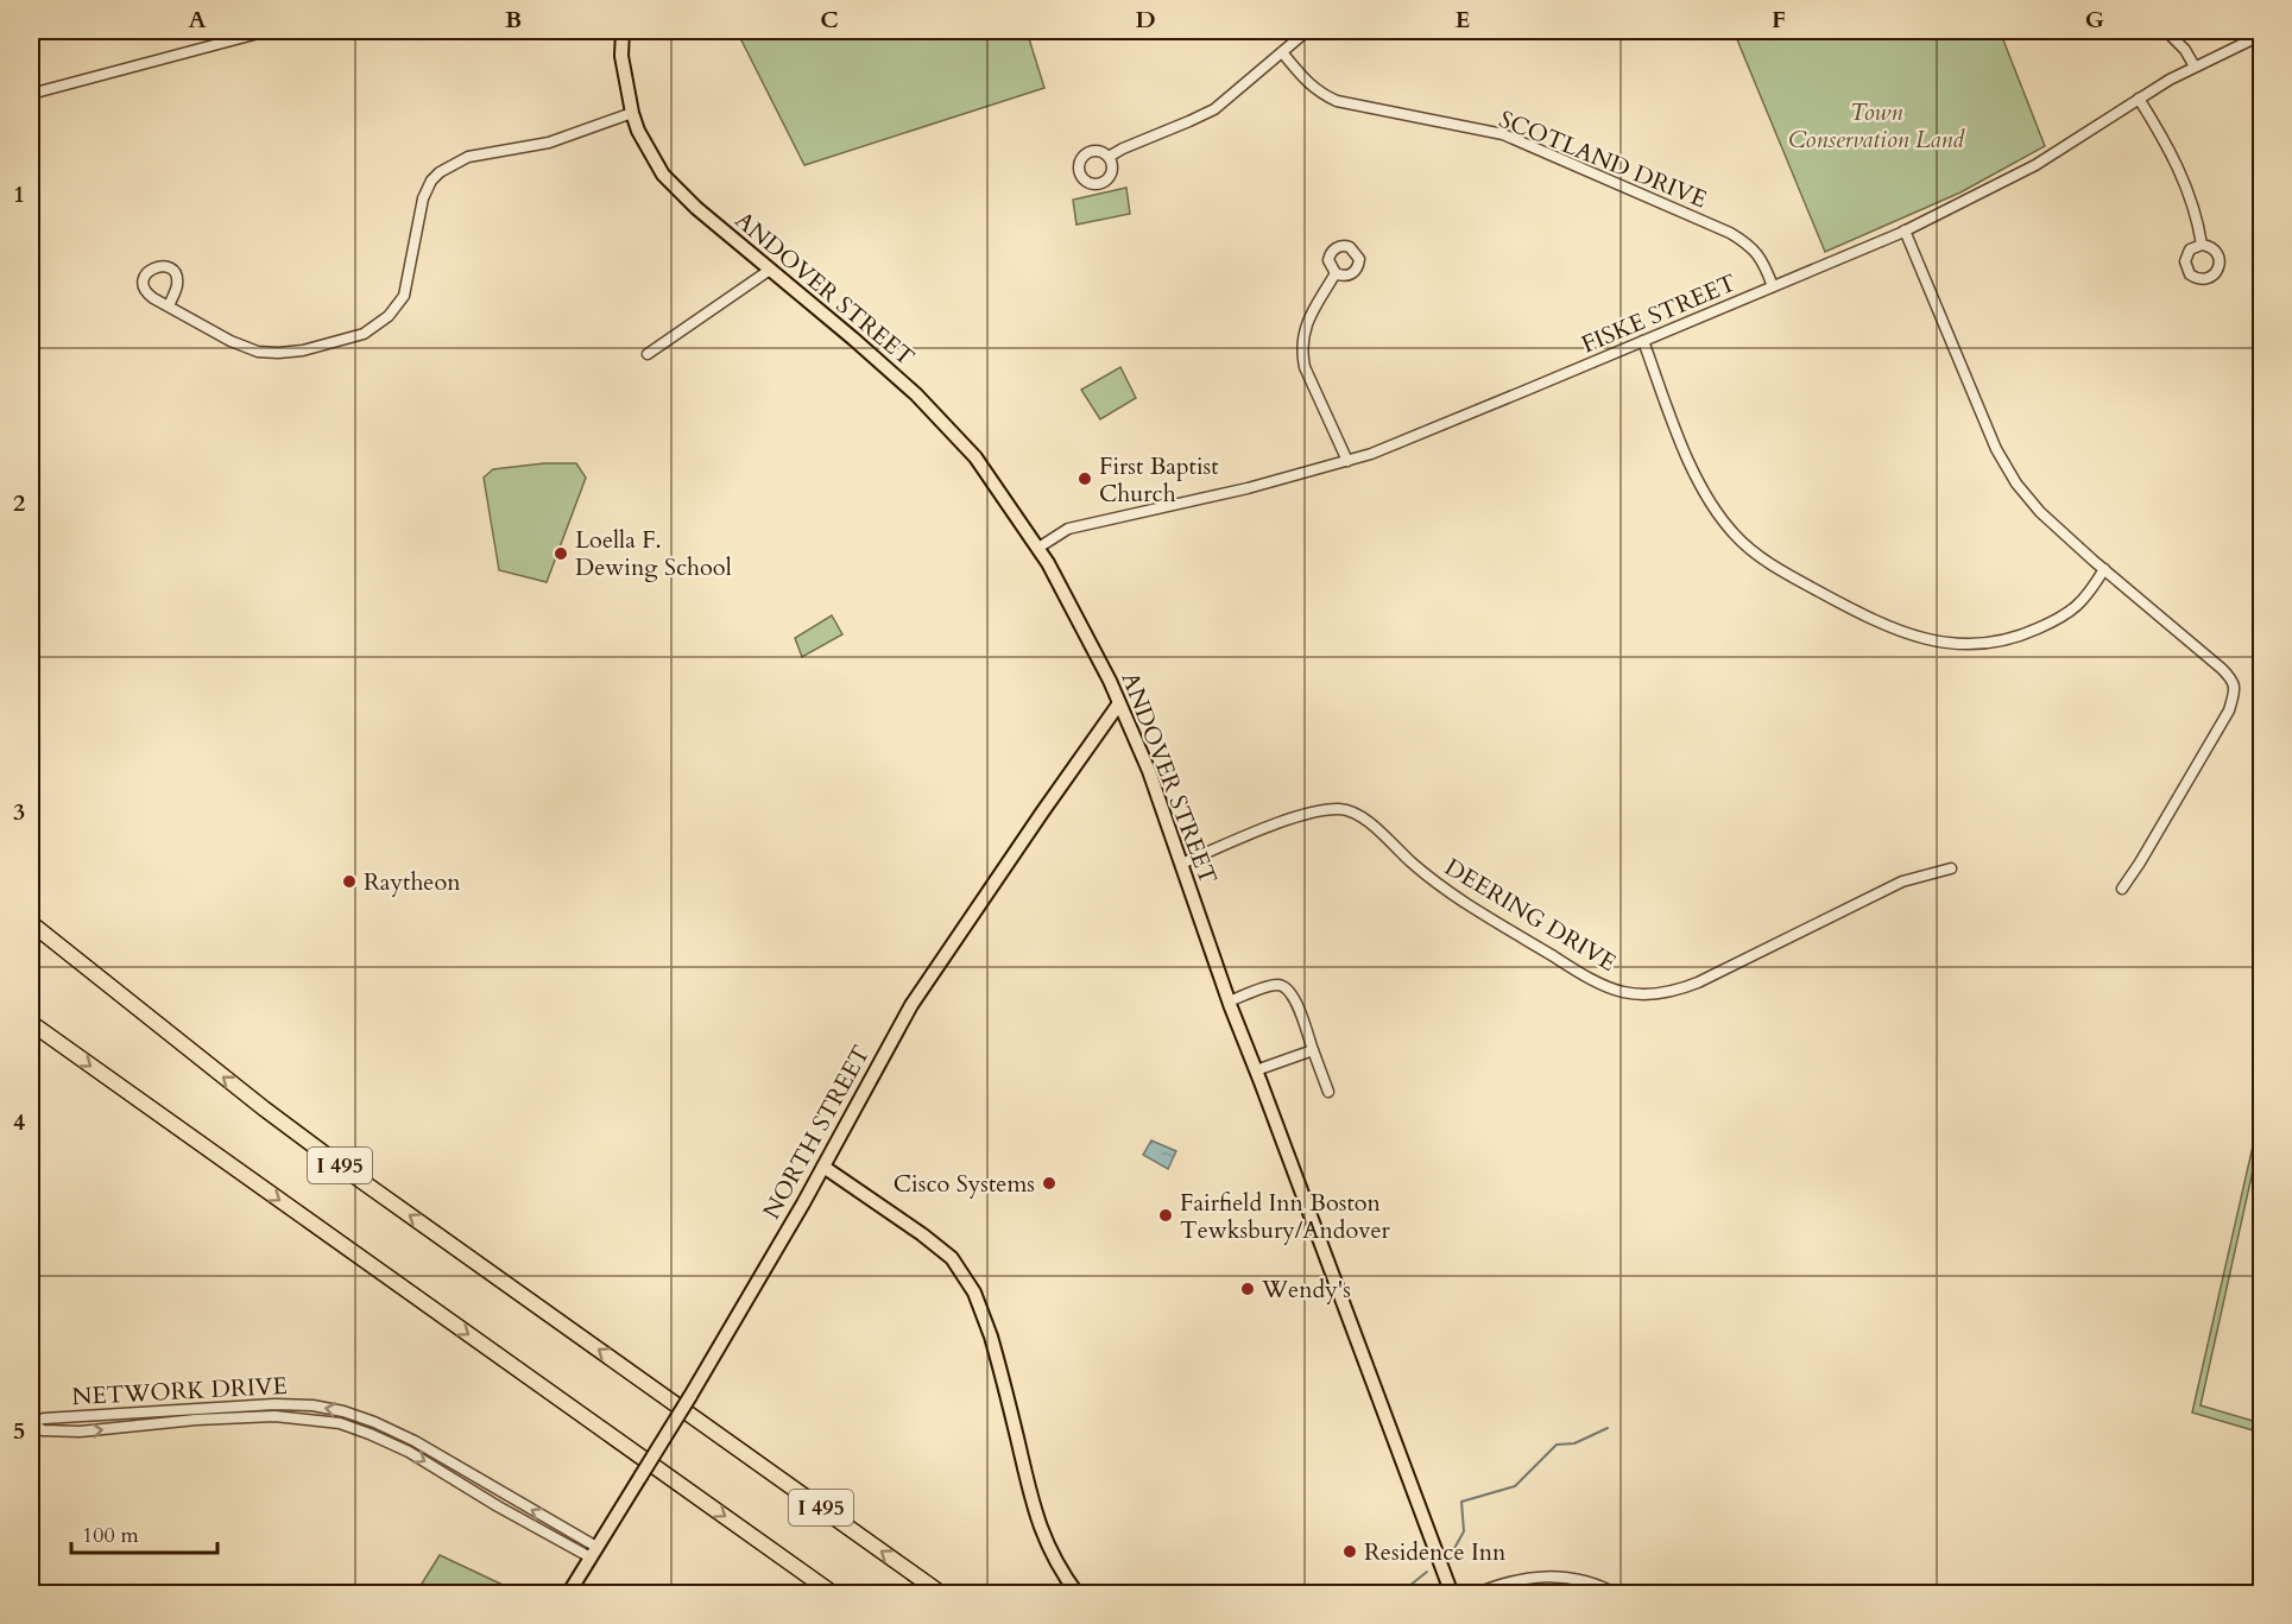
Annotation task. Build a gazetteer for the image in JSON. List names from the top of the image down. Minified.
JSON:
{"streets":{"highway":["I 495"],"main road":["ANDOVER STREET","NORTH STREET"],"street":["SCOTLAND DRIVE","FISKE STREET","DEERING DRIVE","NETWORK DRIVE"]},"crossings":[["SCOTLAND DRIVE","FISKE STREET"],["ANDOVER STREET","FISKE STREET"],["ANDOVER STREET","DEERING DRIVE"],["ANDOVER STREET","NORTH STREET"],["NORTH STREET","NETWORK DRIVE"]],"parks":["Town Conservation Land"],"places":["First Baptist Church","Loella F. Dewing School","Raytheon","Cisco Systems","Fairfield Inn Boston Tewksbury/Andover","Wendy's","Residence Inn"],"scale_bar":"100 m","grid":{"columns":["A","B","C","D","E","F","G"],"rows":["1","2","3","4","5"]}}
